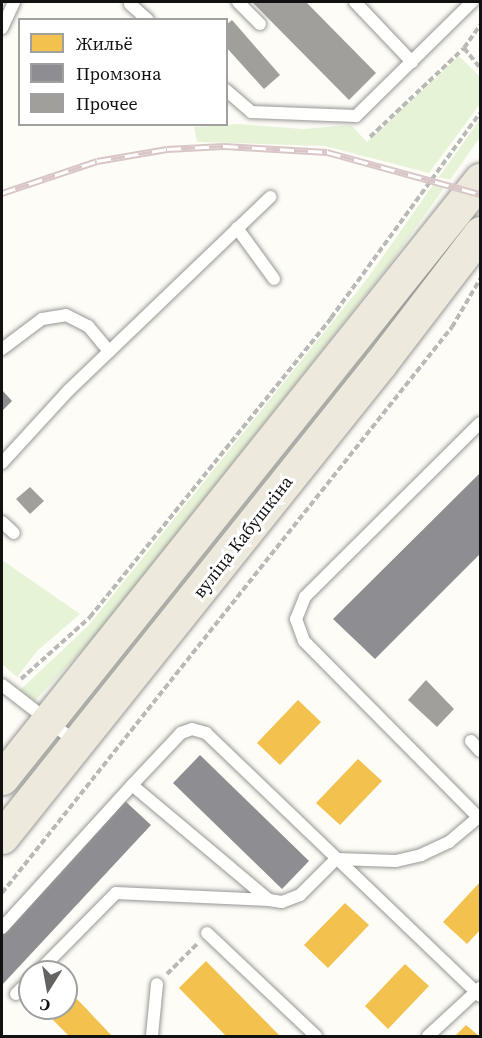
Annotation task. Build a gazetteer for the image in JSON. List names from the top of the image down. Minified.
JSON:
{"streets":{"main road":["вуліца Кабушкіна"]},"legend":["Жильё","Промзона","Прочее"],"north":"bottom"}
